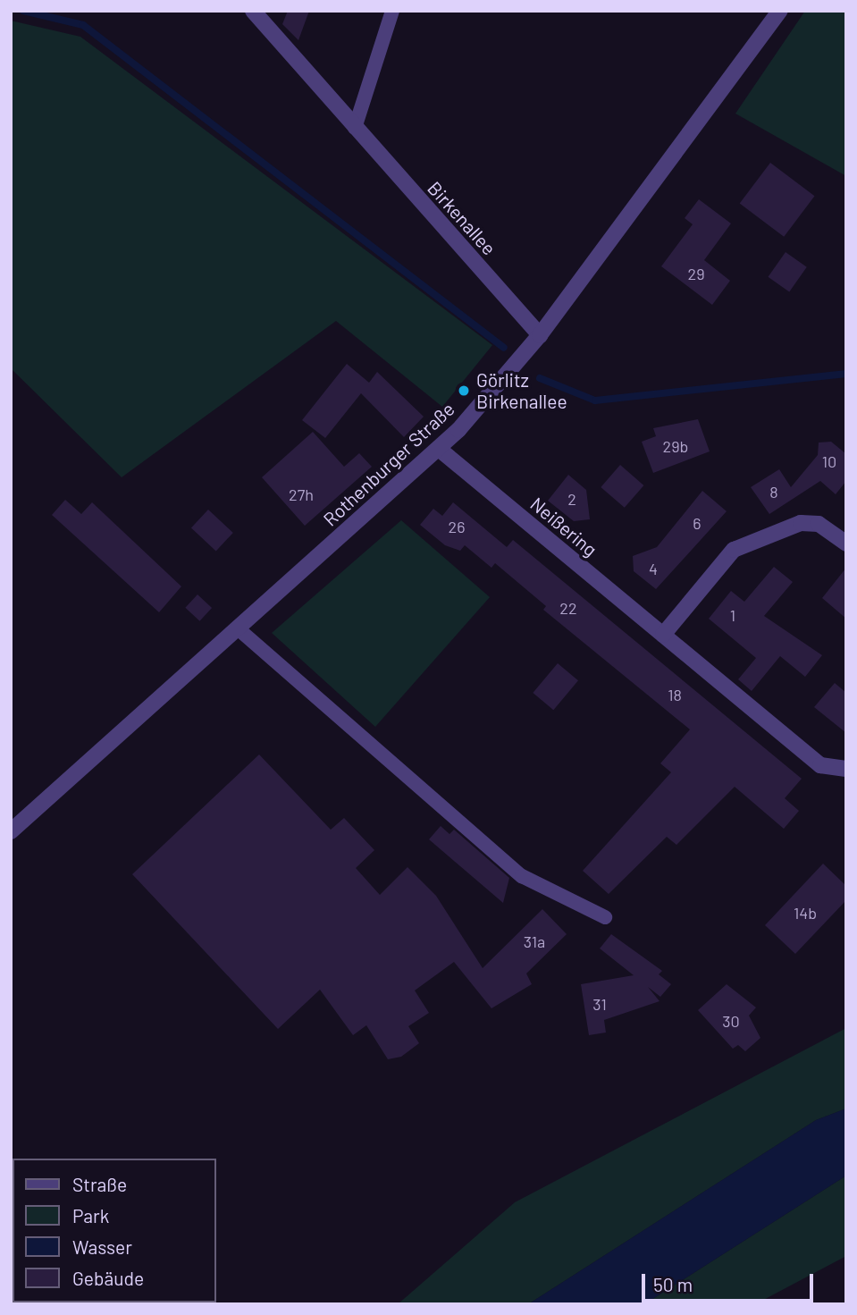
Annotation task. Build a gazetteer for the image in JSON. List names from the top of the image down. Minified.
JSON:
{"streets":{"street":["Birkenallee","Rothenburger Straße","Neißering"]},"crossings":[["Birkenallee","Rothenburger Straße"],["Rothenburger Straße","Neißering"]],"places":["Görlitz Birkenallee"],"house_numbers":["29","29b","10","8","27h","2","6","26","4","22","1","18","14b","31a","31","30"],"legend":["Straße","Park","Wasser","Gebäude"],"scale_bar":"50 m"}
